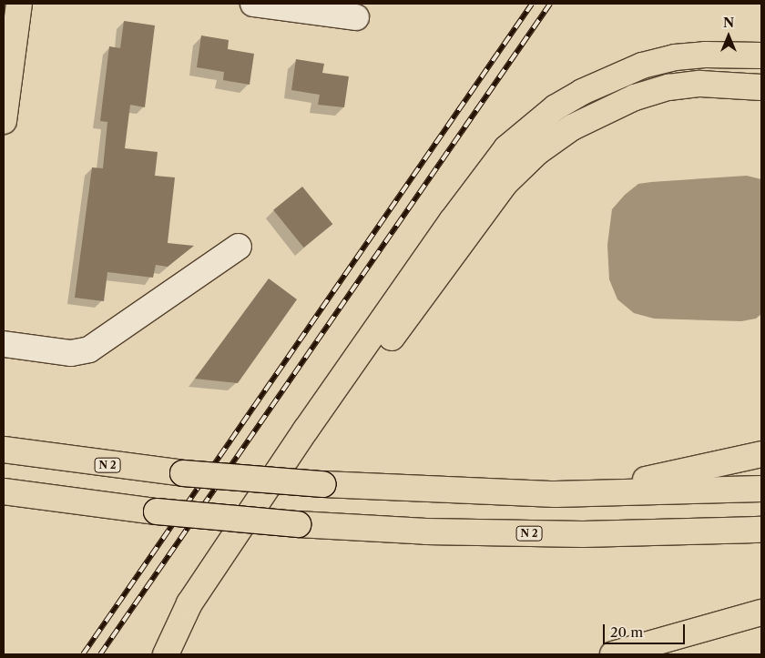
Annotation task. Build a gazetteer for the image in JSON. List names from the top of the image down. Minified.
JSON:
{"streets":{"main road":["N 2"]},"scale_bar":"20 m","north":"top"}
